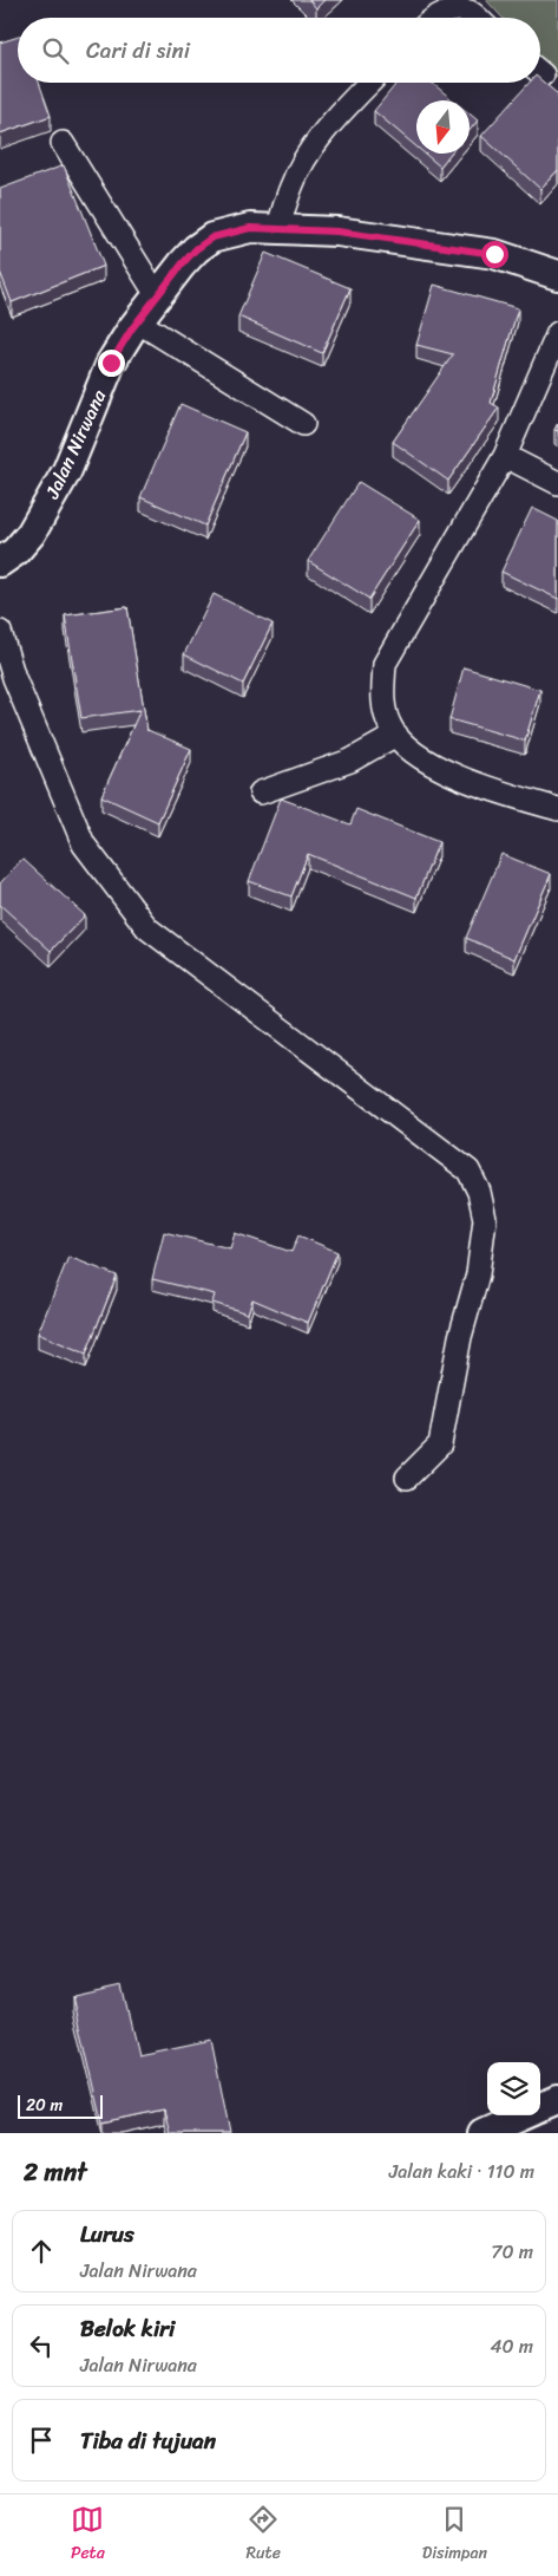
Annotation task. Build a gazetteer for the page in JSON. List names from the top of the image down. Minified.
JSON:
{"streets":{"street":["Jalan Nirwana"]},"scale_bar":"20 m","north":"bottom","page":{"search":"Cari di sini","scale":"20 m","heading":["2 mnt","Jalan kaki · 110 m"],"list":[["Lurus","Jalan Nirwana","70 m"],["Belok kiri","Jalan Nirwana","40 m"],"Tiba di tujuan"],"nav":["Peta","Rute","Disimpan"]}}
